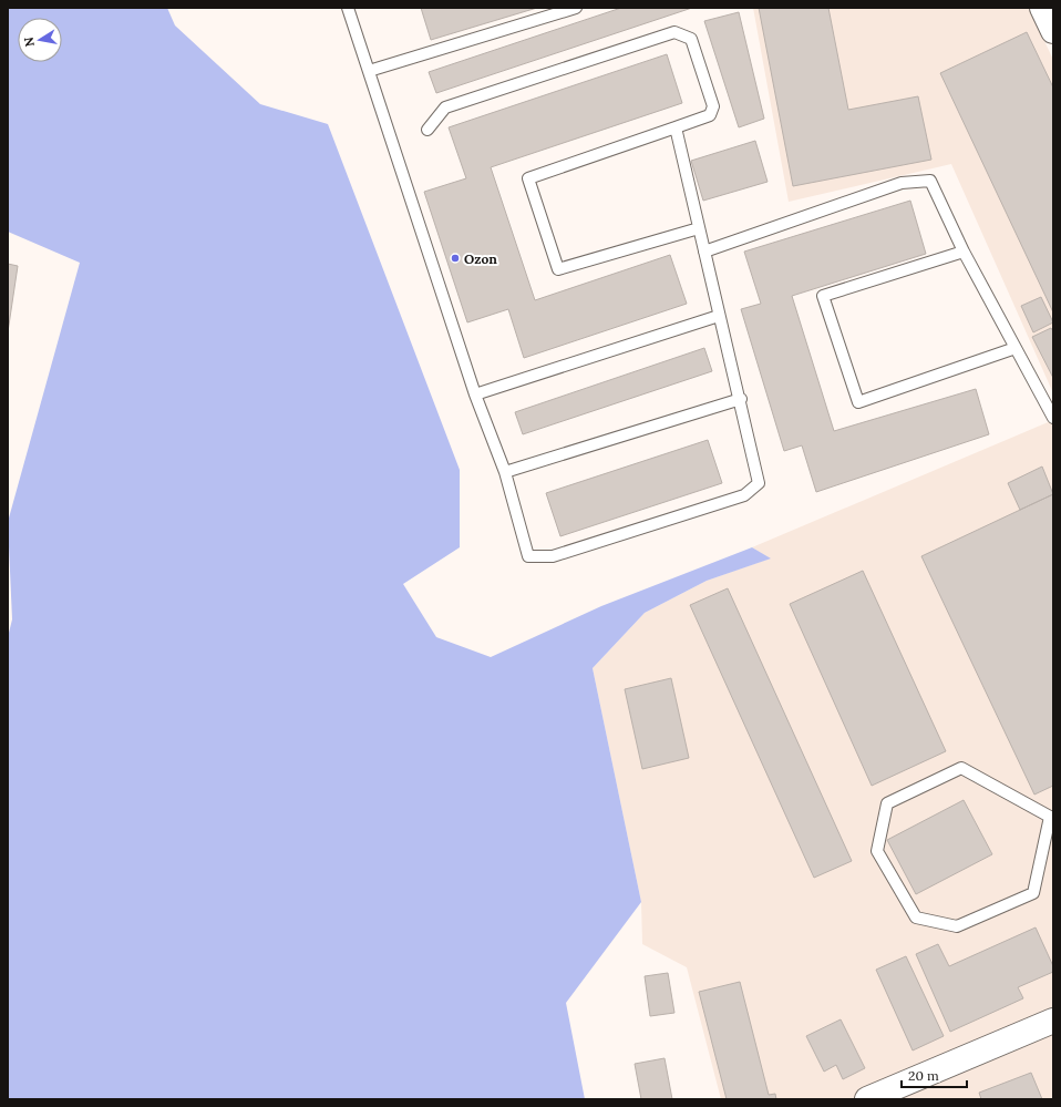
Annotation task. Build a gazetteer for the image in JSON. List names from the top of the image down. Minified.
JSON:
{"places":["Ozon"],"scale_bar":"20 m","north":"left"}
